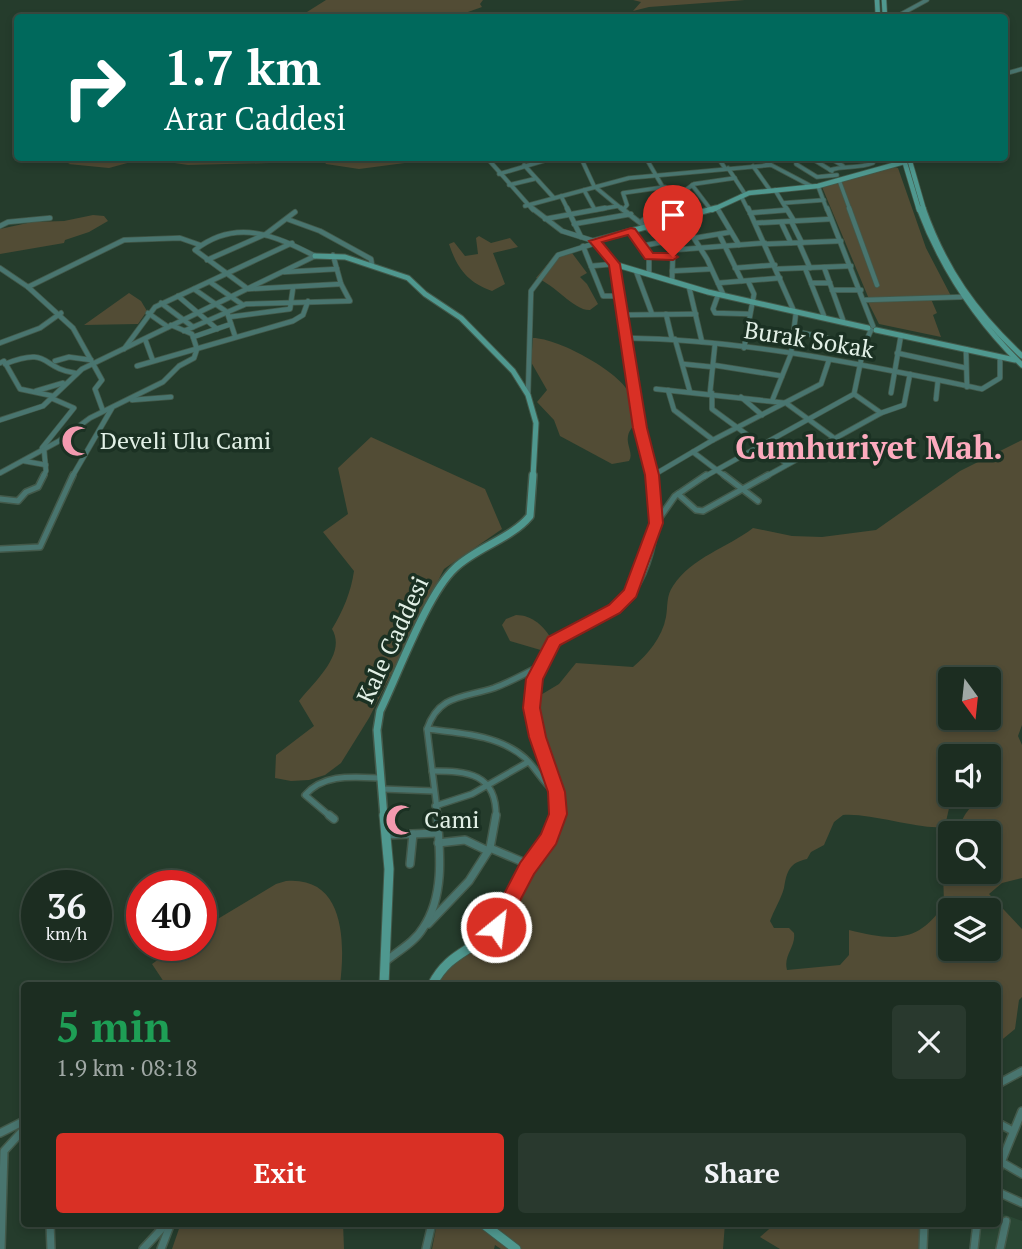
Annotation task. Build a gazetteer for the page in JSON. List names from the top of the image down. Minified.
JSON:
{"streets":{"street":["Burak Sokak","Kale Caddesi"]},"districts":["Cumhuriyet Mah."],"places":{"mosque":["Develi Ulu Cami","Cami"]},"north":"bottom","page":{"turn":["1.7 km","Arar Caddesi"],"speed":"36 km/h","limit":"40","heading":["5 min","1.9 km · 08:18"],"buttons":["Exit","Share"]}}
